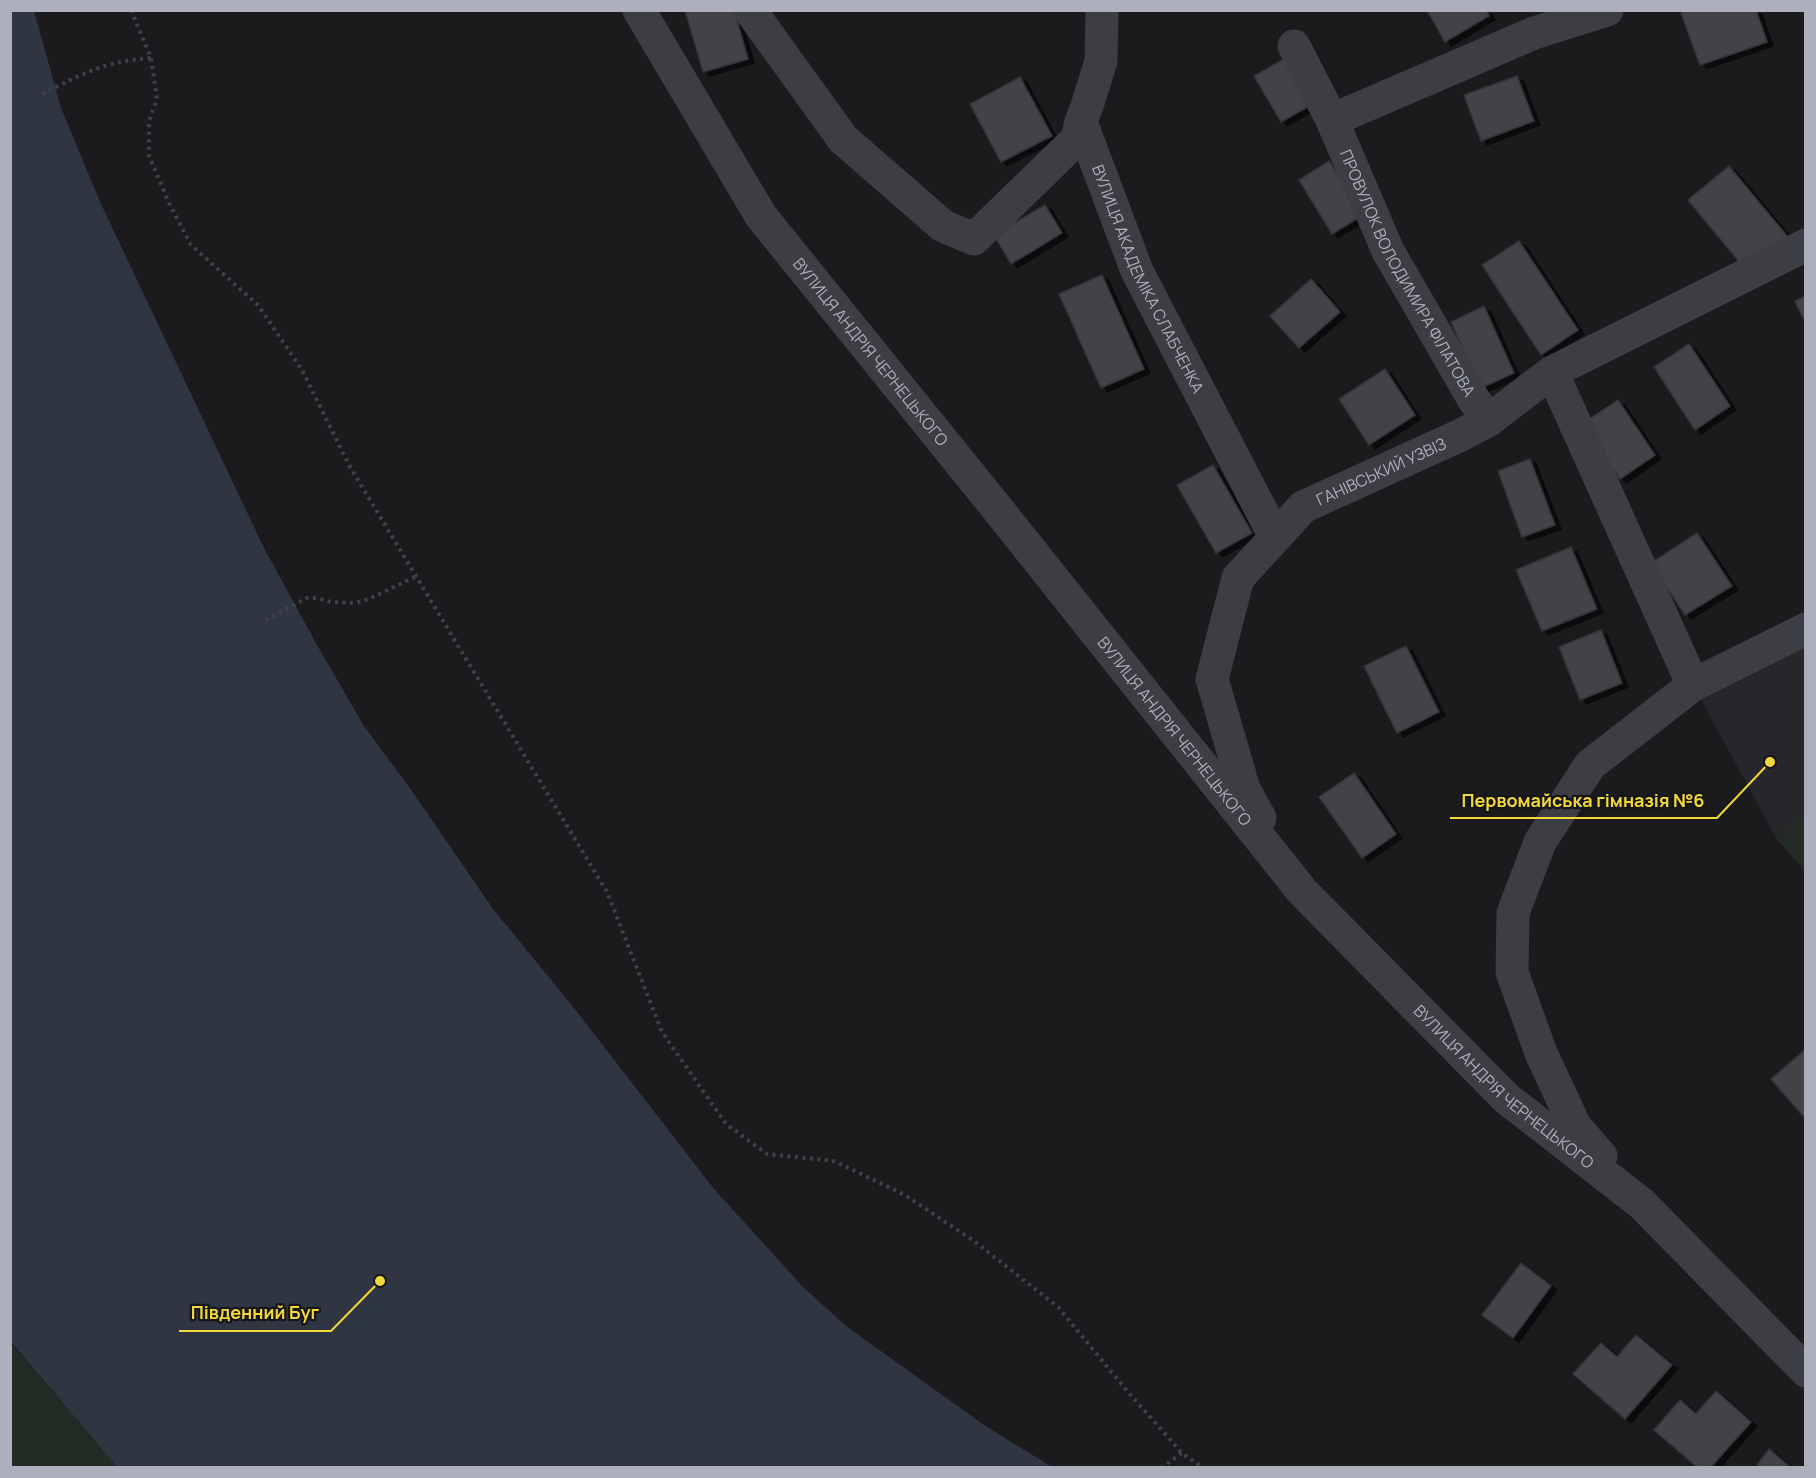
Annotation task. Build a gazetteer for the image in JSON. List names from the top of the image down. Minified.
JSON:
{"streets":{"street":["ПРОВУЛОК ВОЛОДИМИРА ФІЛАТОВА","ВУЛИЦЯ АКАДЕМІКА СЛАБЧЕНКА","ВУЛИЦЯ АНДРІЯ ЧЕРНЕЦЬКОГО","ГАНІВСЬКИЙ УЗВІЗ"]},"crossings":[["ПРОВУЛОК ВОЛОДИМИРА ФІЛАТОВА","ГАНІВСЬКИЙ УЗВІЗ"],["ВУЛИЦЯ АКАДЕМІКА СЛАБЧЕНКА","ГАНІВСЬКИЙ УЗВІЗ"],["ВУЛИЦЯ АНДРІЯ ЧЕРНЕЦЬКОГО","ГАНІВСЬКИЙ УЗВІЗ"]],"places":["Первомайська гімназія №6","Південний Буг"]}
